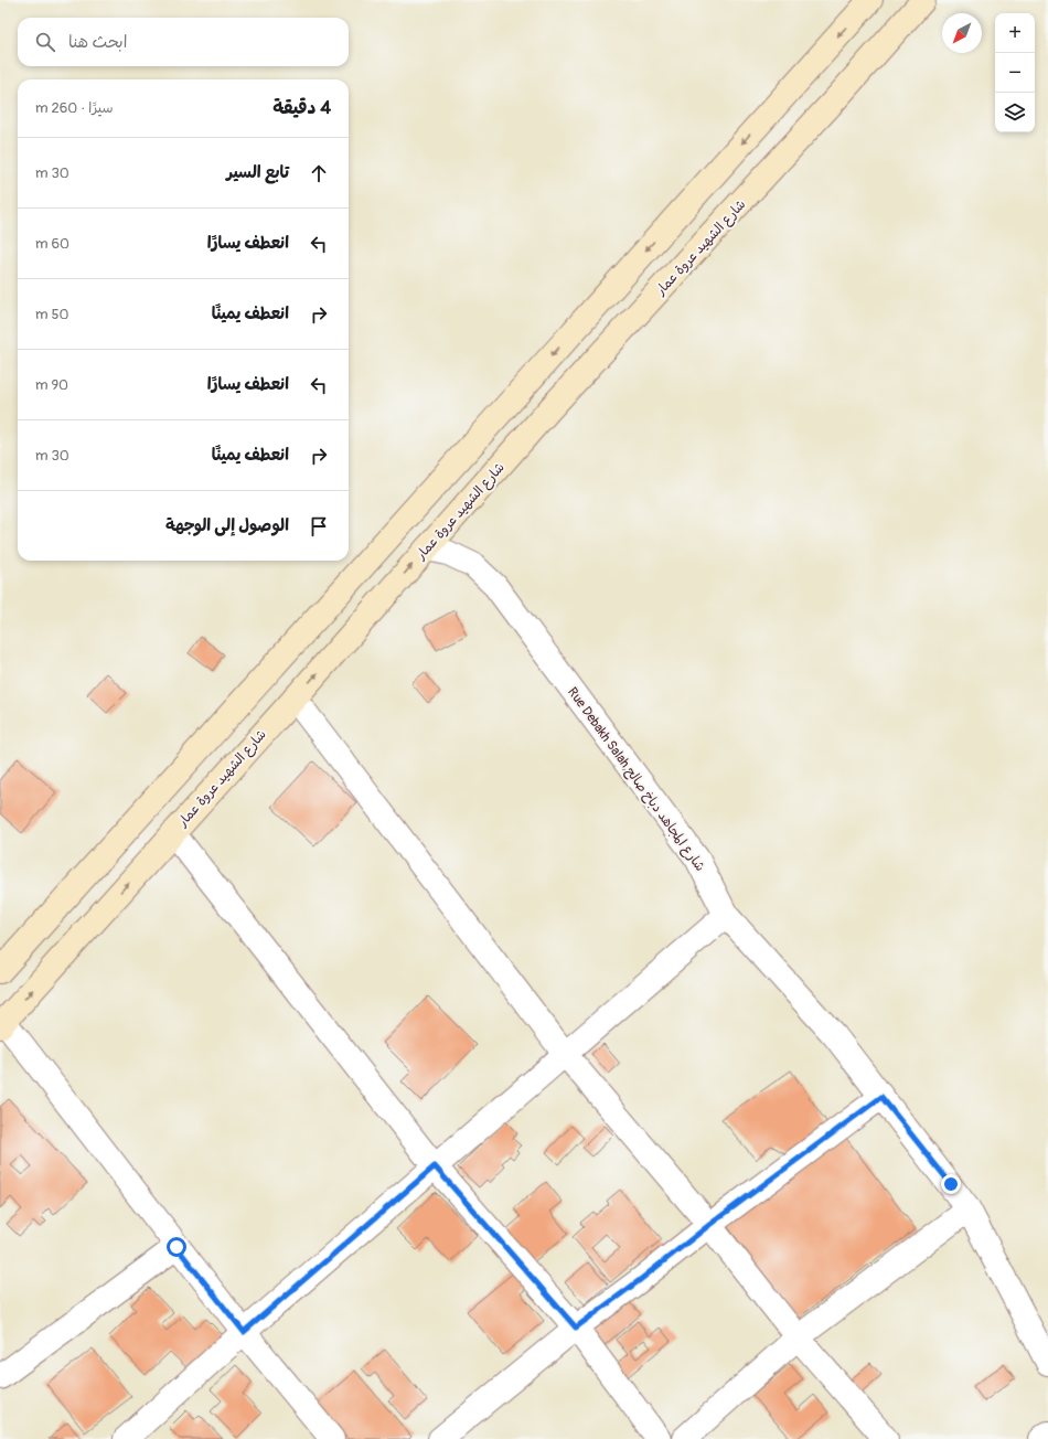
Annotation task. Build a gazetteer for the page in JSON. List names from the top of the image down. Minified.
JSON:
{"streets":{"street":["شارع الشهيد عروة عمار","Rue Debakh Salah,شارع المجاهد دباخ صالح"]},"crossings":[["شارع الشهيد عروة عمار","Rue Debakh Salah,شارع المجاهد دباخ صالح"]],"north":"bottom left","page":{"map_buttons":["+","−"],"search":"ابحث هنا","heading":["4 دقيقة","سيرًا · 260 m"],"list":[["تابع السير","30 m"],["انعطف يسارًا","60 m"],["انعطف يمينًا","50 m"],["انعطف يسارًا","90 m"],["انعطف يمينًا","30 m"],"الوصول إلى الوجهة"]}}
